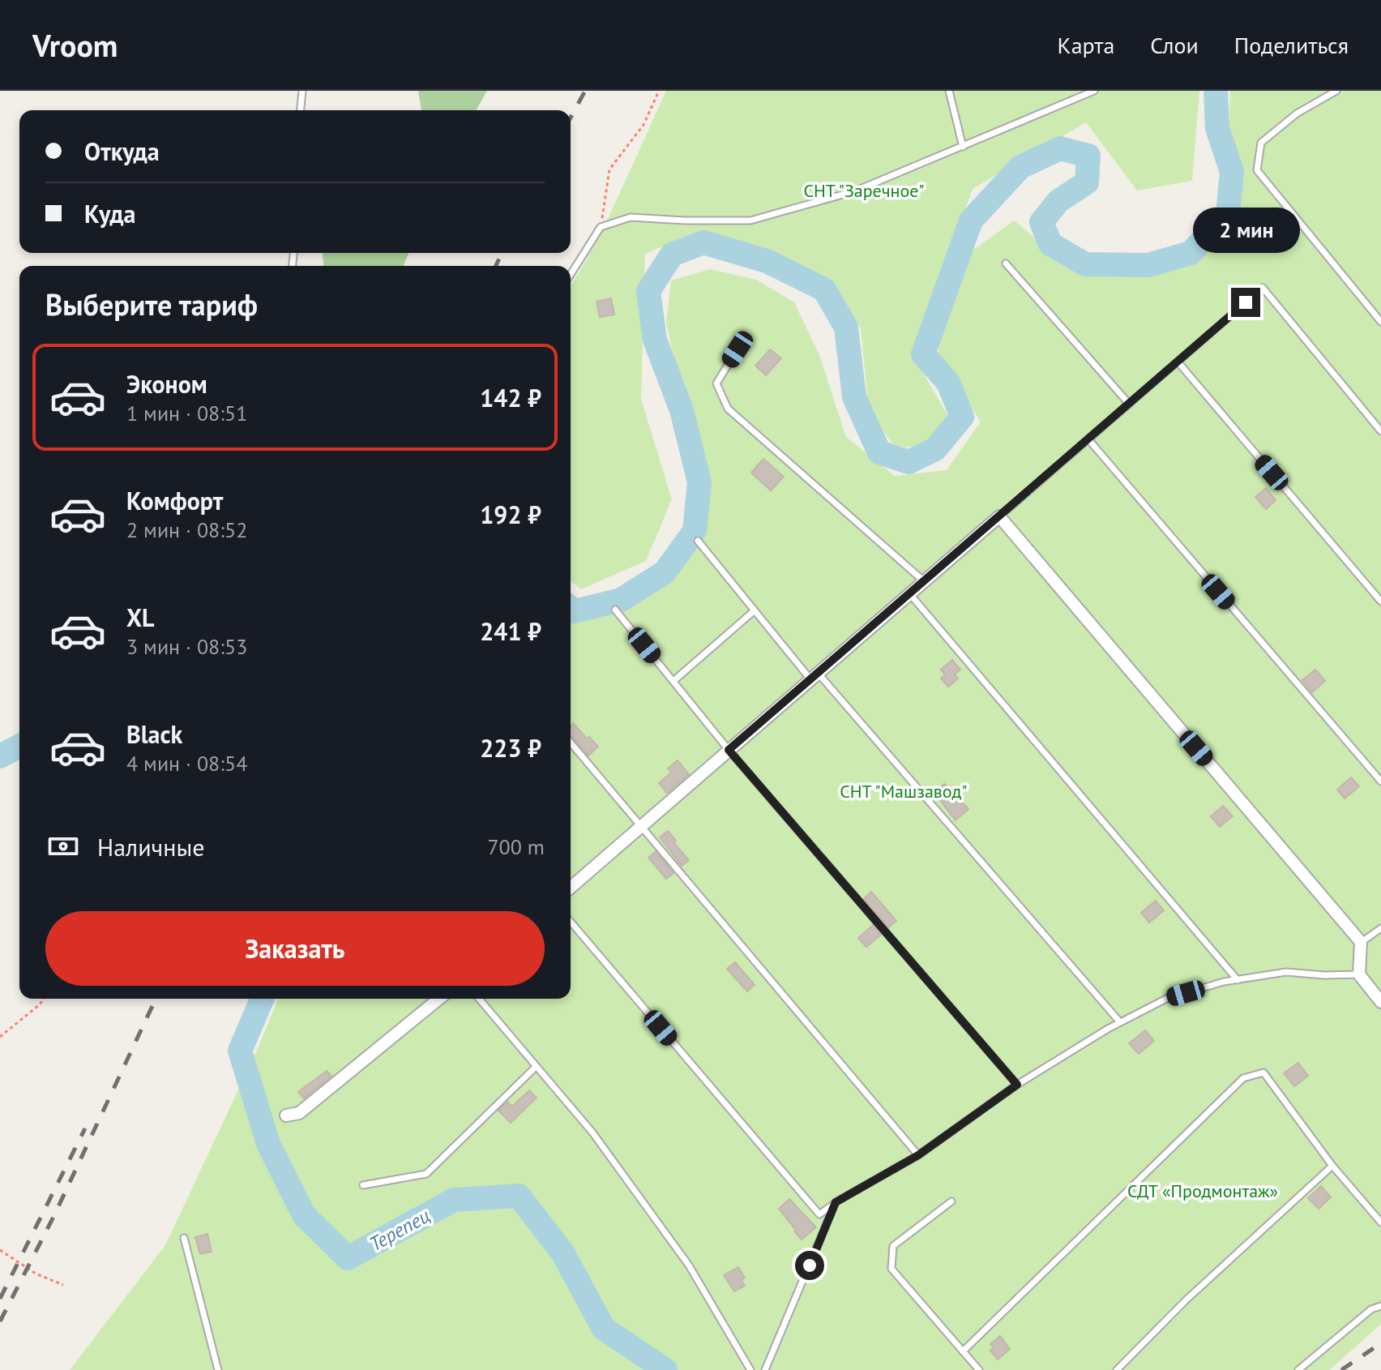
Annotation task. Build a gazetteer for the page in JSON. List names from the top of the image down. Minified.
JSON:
{"water":["Терепец"],"parks":["СНТ \"Заречное\"","СНТ \"Машзавод\"","СДТ «Продмонтаж»"],"page":{"header":"Vroom","nav":["Карта","Слои","Поделиться"],"banner":["Откуда","Куда"],"bubble":"2 мин","heading":"Выберите тариф","list":[{"name":"Эконом","note":"1 мин · 08:51","value":"142 ₽"},{"name":"Комфорт","note":"2 мин · 08:52","value":"192 ₽"},{"name":"XL","note":"3 мин · 08:53","value":"241 ₽"},{"name":"Black","note":"4 мин · 08:54","value":"223 ₽"}],"pay":["Наличные","700 m"],"buttons":"Заказать"}}
